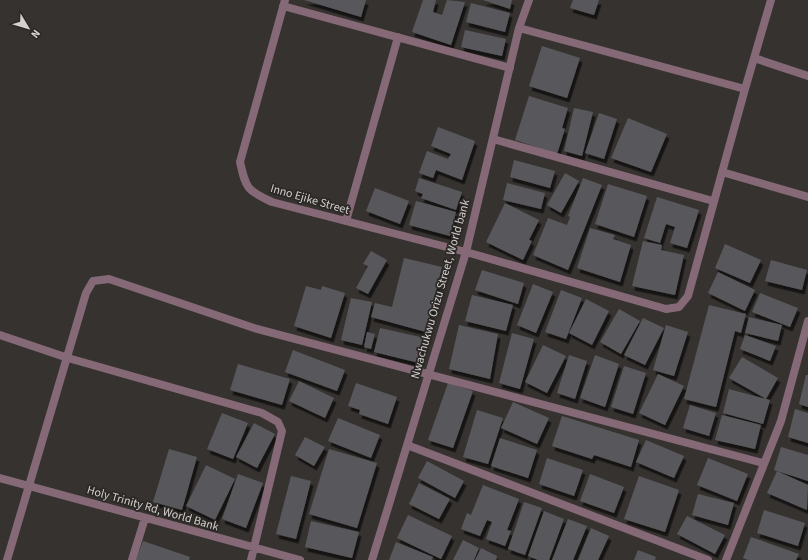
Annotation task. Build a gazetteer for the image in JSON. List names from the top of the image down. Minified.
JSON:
{"streets":{"street":["Inno Ejike Street","Nwachukwu Orizu Street, World bank","Holy Trinity Rd, World Bank"]},"crossings":[["Inno Ejike Street","Nwachukwu Orizu Street, World bank"]],"north":"bottom right"}
